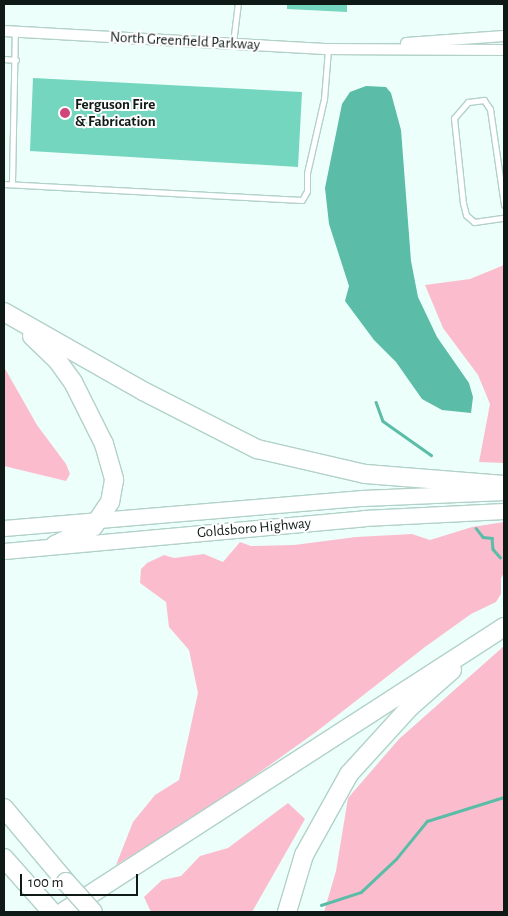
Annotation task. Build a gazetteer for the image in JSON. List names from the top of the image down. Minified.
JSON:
{"streets":{"main road":["Goldsboro Highway"],"street":["North Greenfield Parkway"]},"places":["Ferguson Fire & Fabrication"],"scale_bar":"100 m"}
